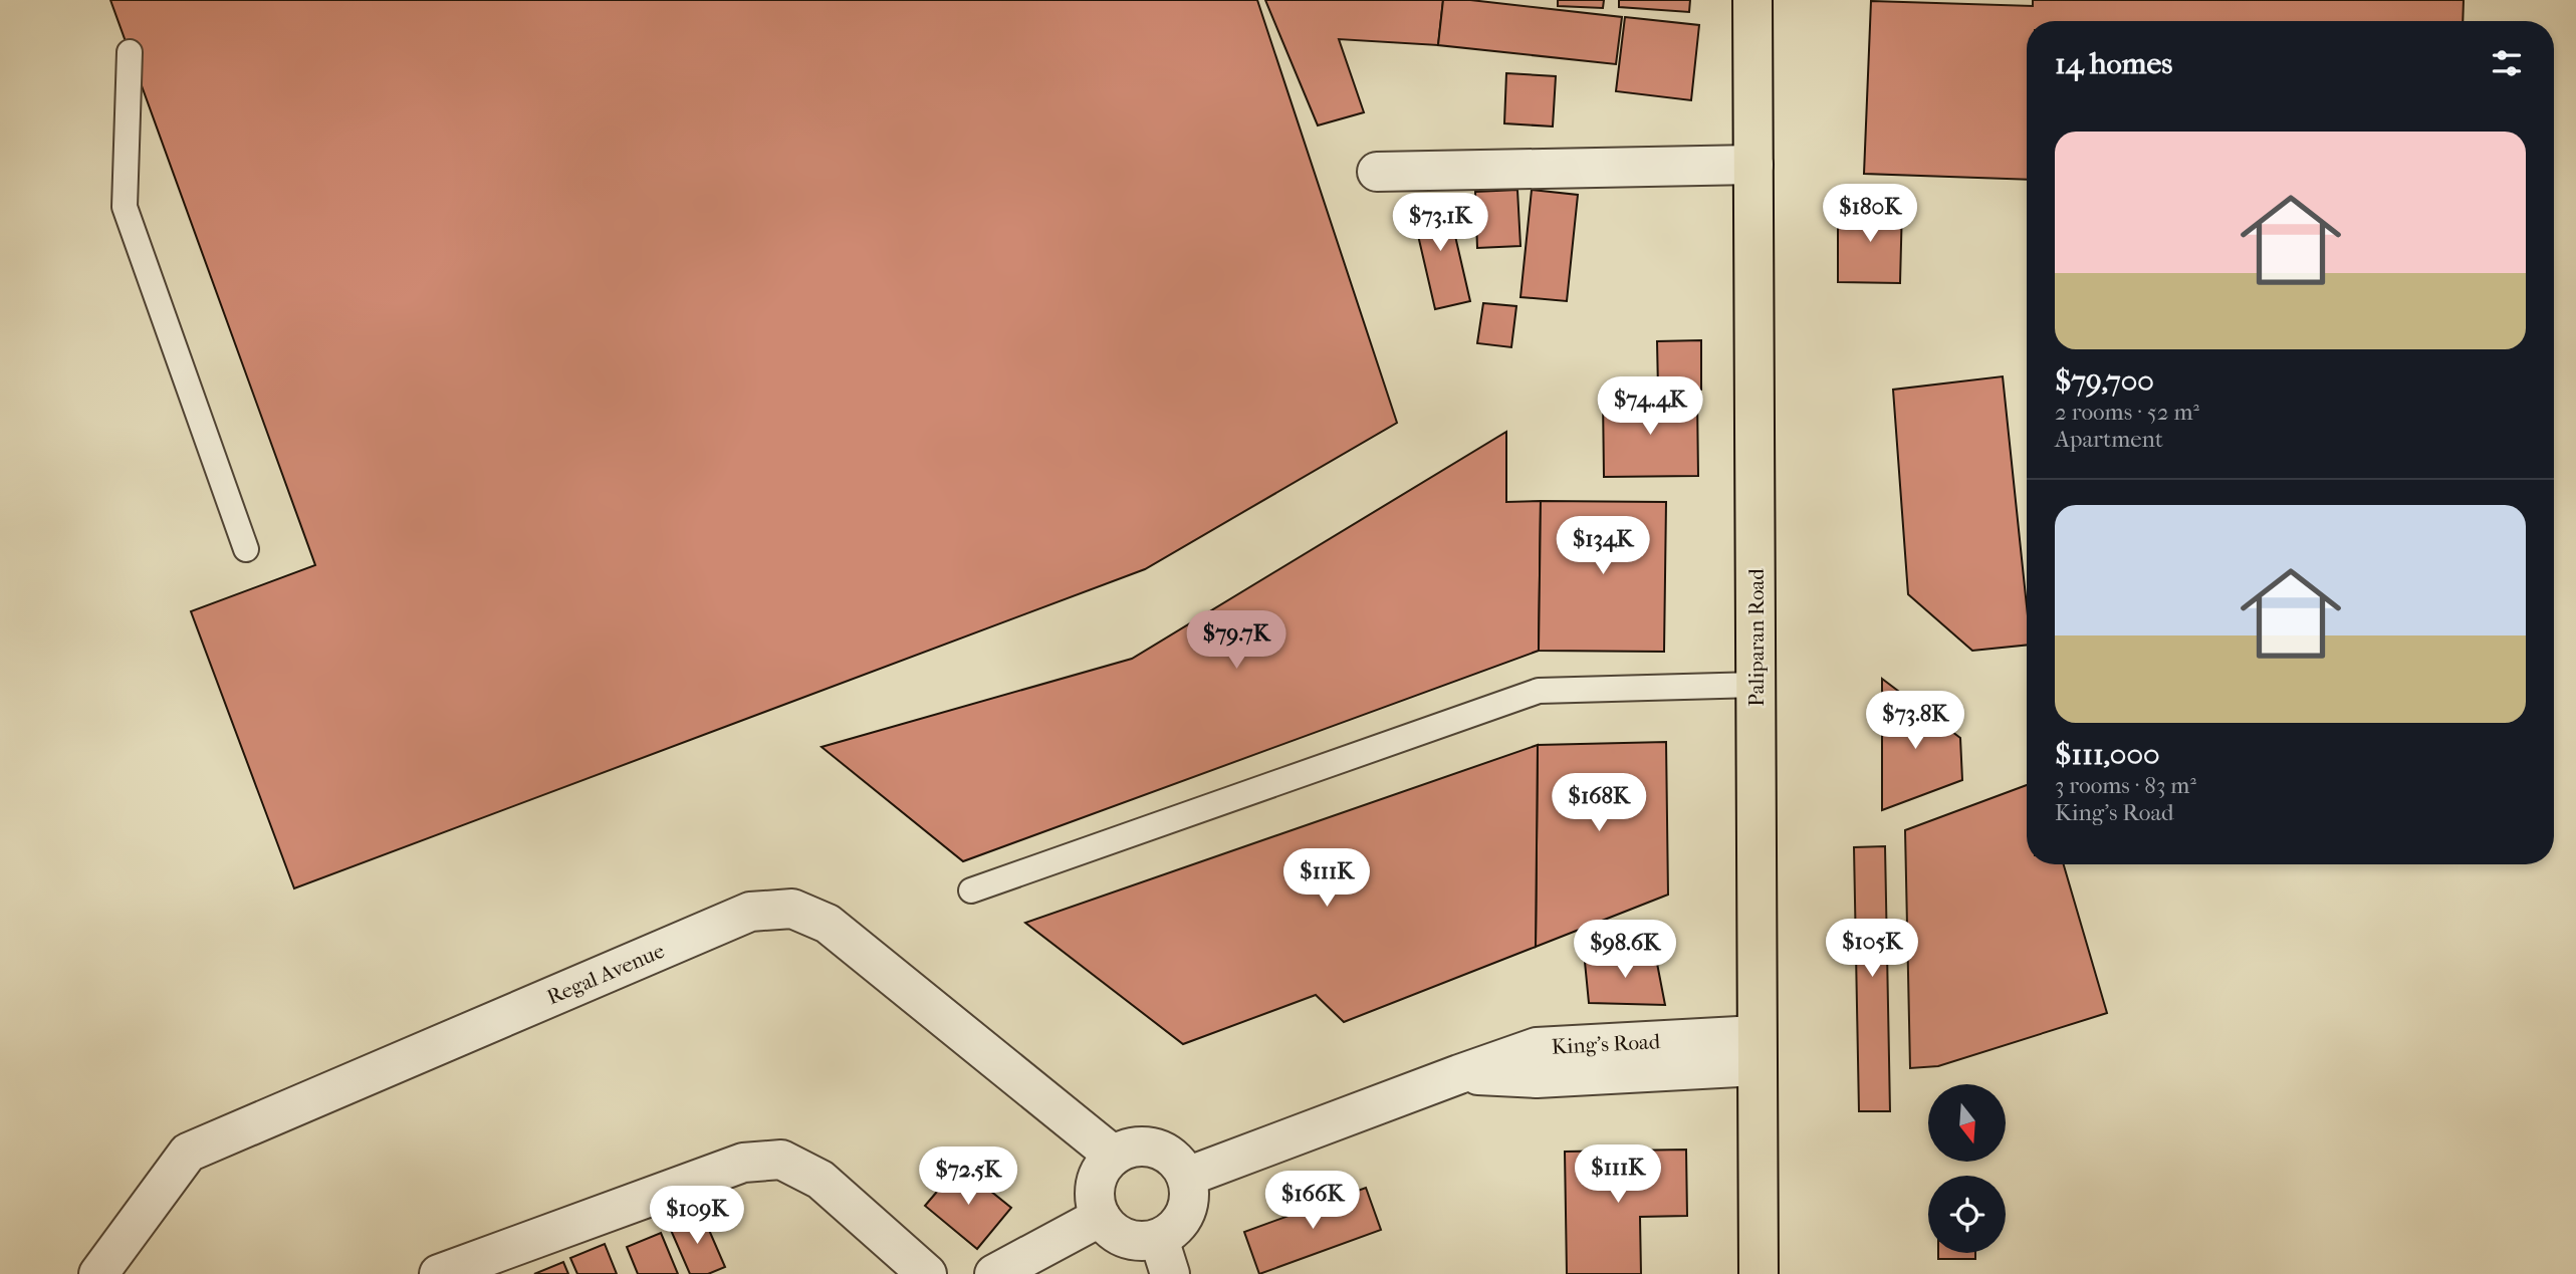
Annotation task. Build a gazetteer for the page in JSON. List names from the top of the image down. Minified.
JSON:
{"streets":{"main road":["Paliparan Road"],"street":["Regal Avenue","King's Road"]},"crossings":[["Paliparan Road","King's Road"],["Regal Avenue","King's Road"]],"north":"bottom","page":{"heading":"14 homes","list":[{"name":"$79,700","note":"2 rooms · 52 m² · Apartment"},{"name":"$111,000","note":"3 rooms · 83 m² · King's Road"}],"price":["$180K","$73.1K","$74.4K","$134K","$79.7K","$73.8K","$168K","$111K","$105K","$98.6K","$111K","$72.5K","$166K","$109K"]}}
